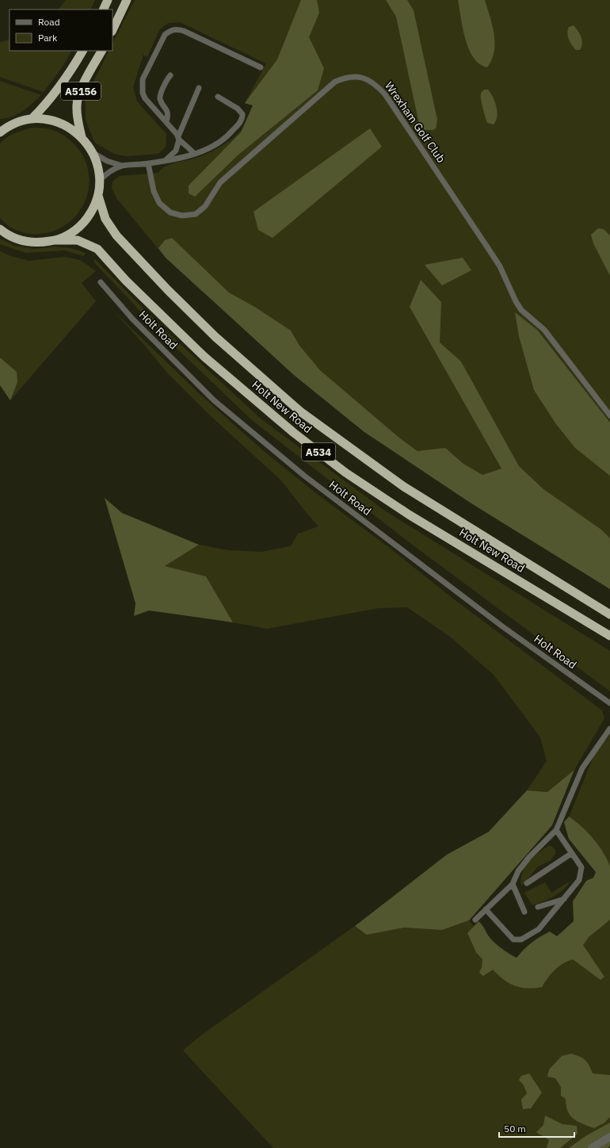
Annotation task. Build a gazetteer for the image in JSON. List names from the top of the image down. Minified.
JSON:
{"streets":{"highway":["A5156","Holt New Road","A534"],"lane":["Wrexham Golf Club","Holt Road"]},"legend":["Road","Park"],"scale_bar":"50 m"}
